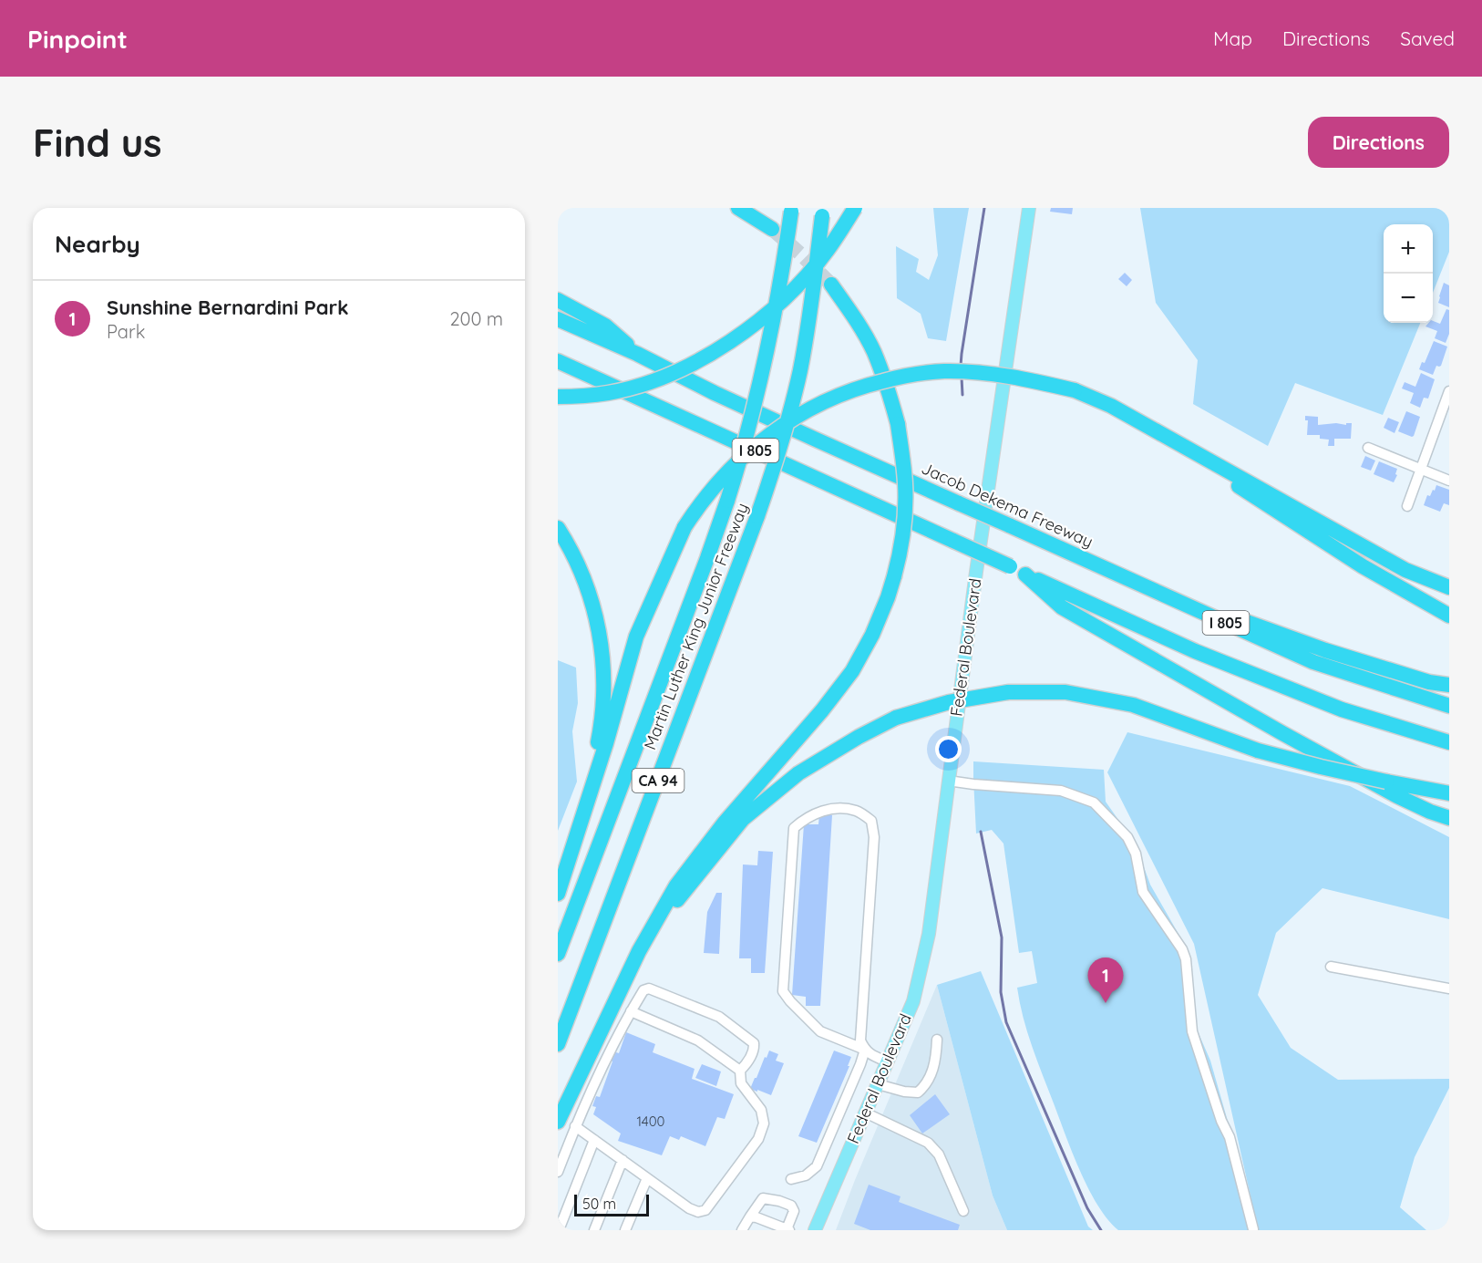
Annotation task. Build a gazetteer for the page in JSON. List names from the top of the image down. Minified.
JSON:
{"streets":{"highway":["I 805","Jacob Dekema Freeway","Martin Luther King Junior Freeway","CA 94"],"main road":["Federal Boulevard"]},"house_numbers":["1400"],"scale_bar":"50 m","page":{"header":"Pinpoint","nav":["Map","Directions","Saved"],"buttons":"Directions","title":"Find us","heading":"Nearby","map_buttons":["+","−"],"list":[{"mark":"1","name":"Sunshine Bernardini Park","note":"Park","value":"200 m"}],"pins":"1","scale":"50 m"}}
